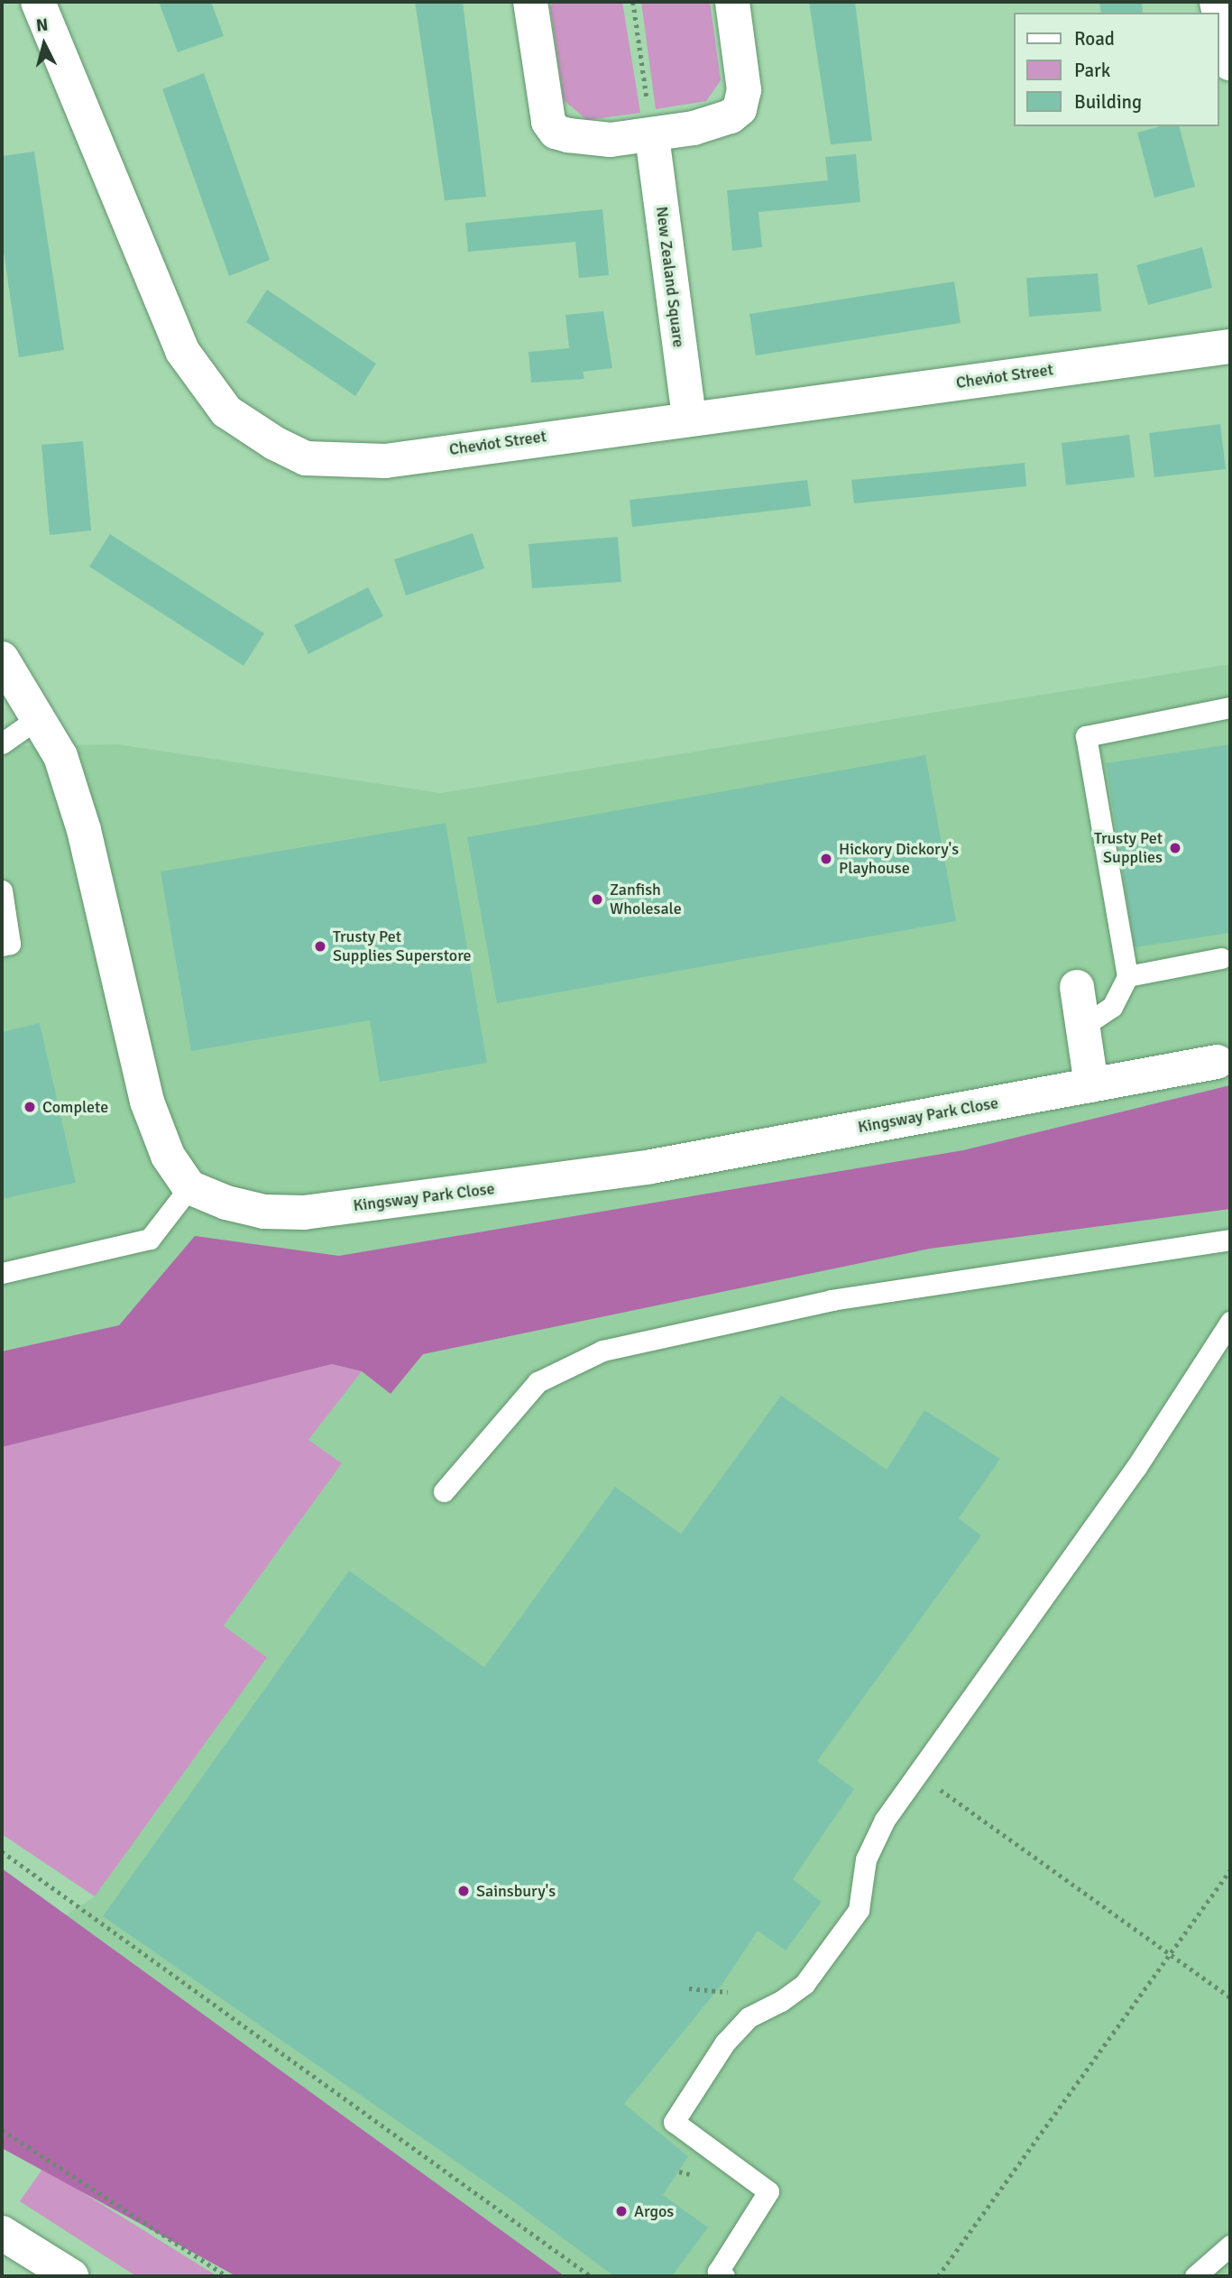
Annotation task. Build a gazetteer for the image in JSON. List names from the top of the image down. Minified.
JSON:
{"streets":{"main road":["New Zealand Square","Cheviot Street","Kingsway Park Close"]},"crossings":[["New Zealand Square","Cheviot Street"]],"places":["Trusty Pet Supplies","Hickory Dickory's Playhouse","Zanfish Wholesale","Trusty Pet Supplies Superstore","Complete","Sainsbury's","Argos"],"legend":["Road","Park","Building"],"north":"top"}
